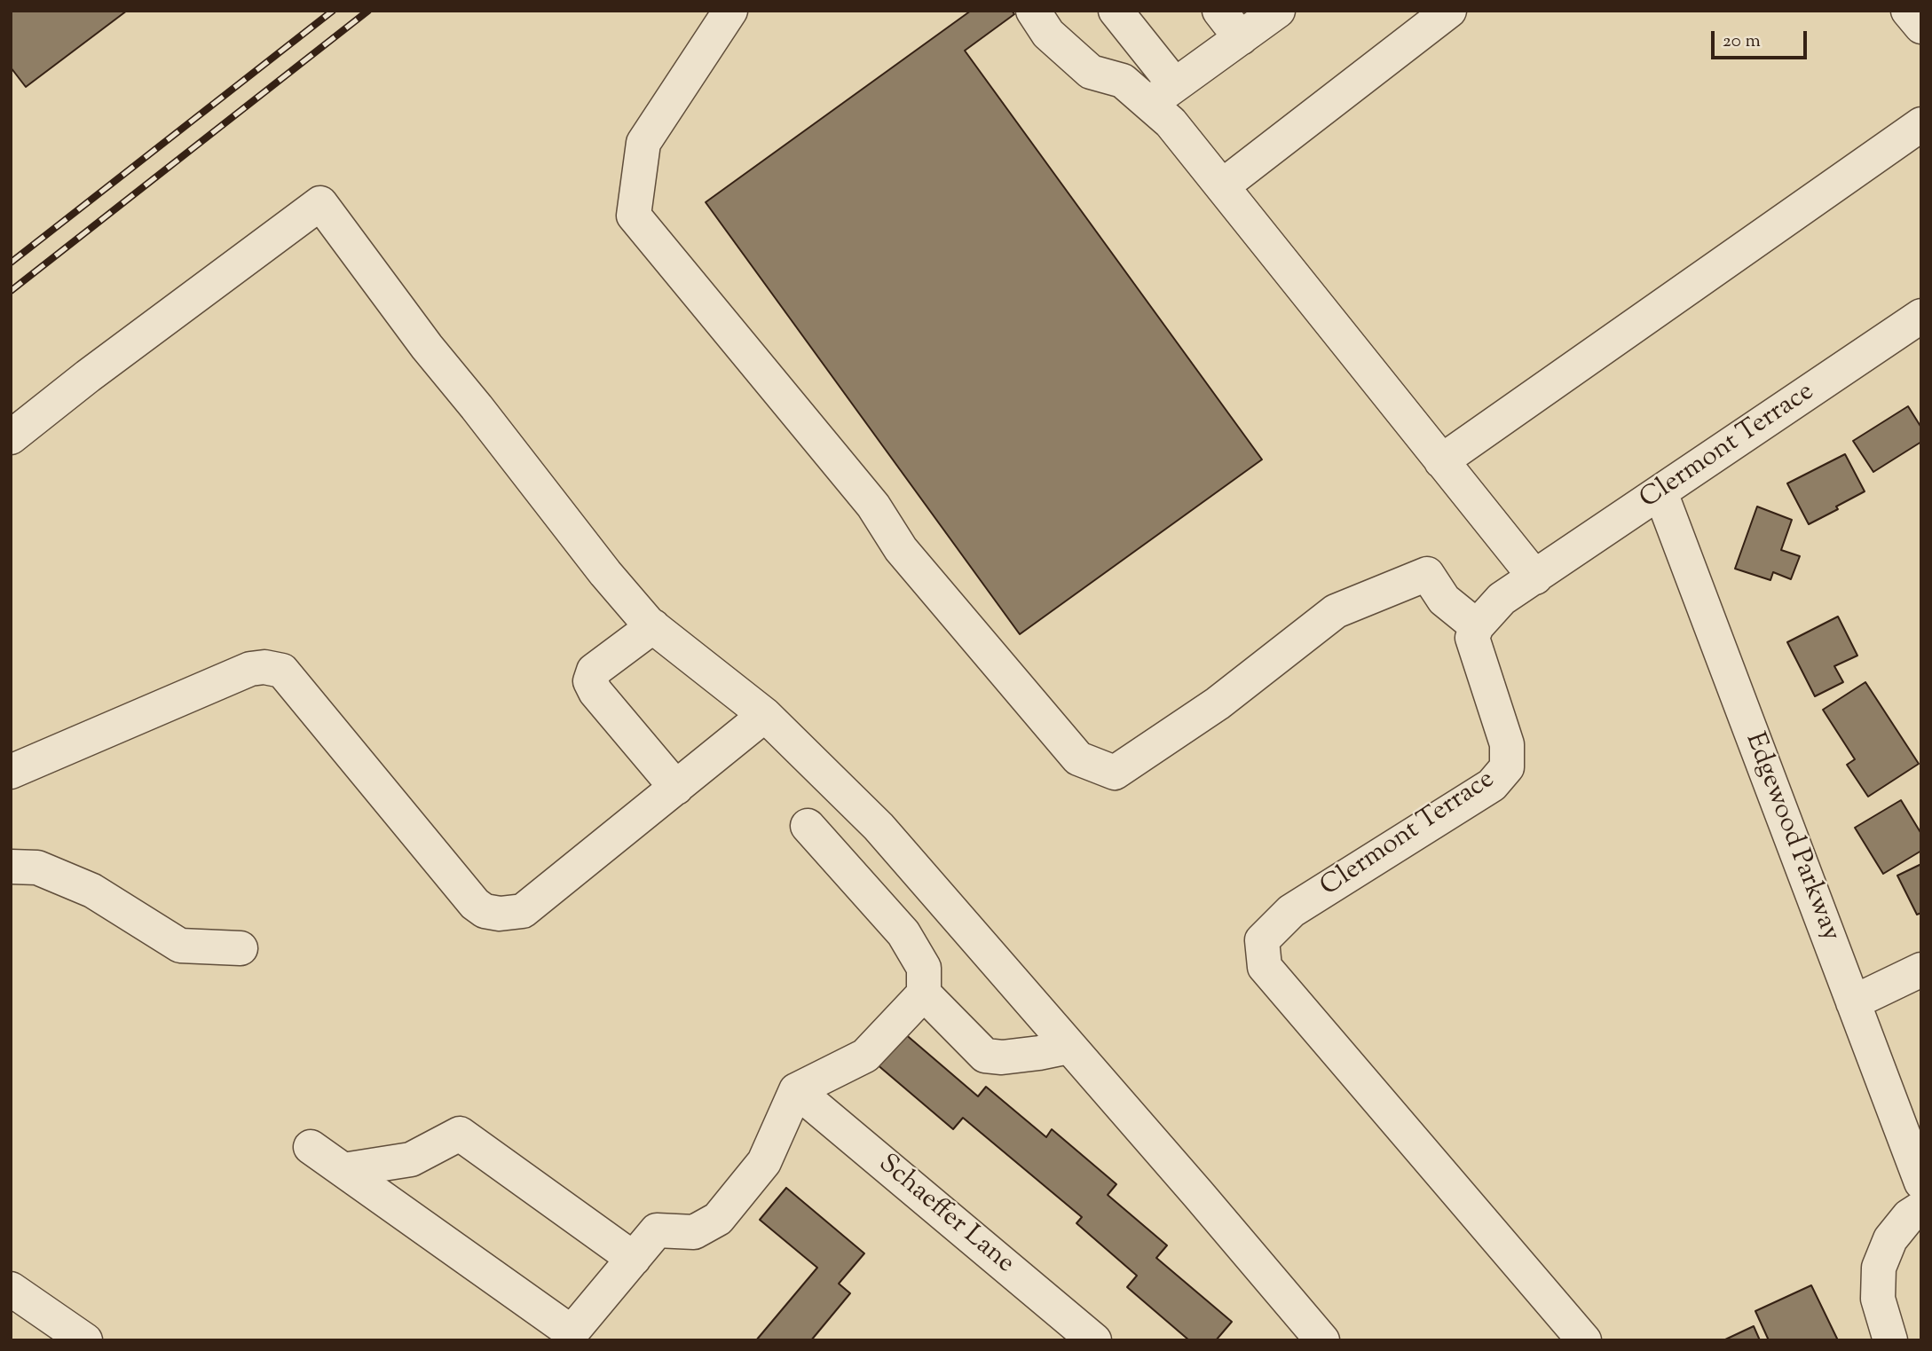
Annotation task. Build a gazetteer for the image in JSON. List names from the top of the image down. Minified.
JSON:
{"streets":{"street":["Clermont Terrace","Edgewood Parkway","Schaeffer Lane"]},"crossings":[["Clermont Terrace","Edgewood Parkway"]],"scale_bar":"20 m"}
